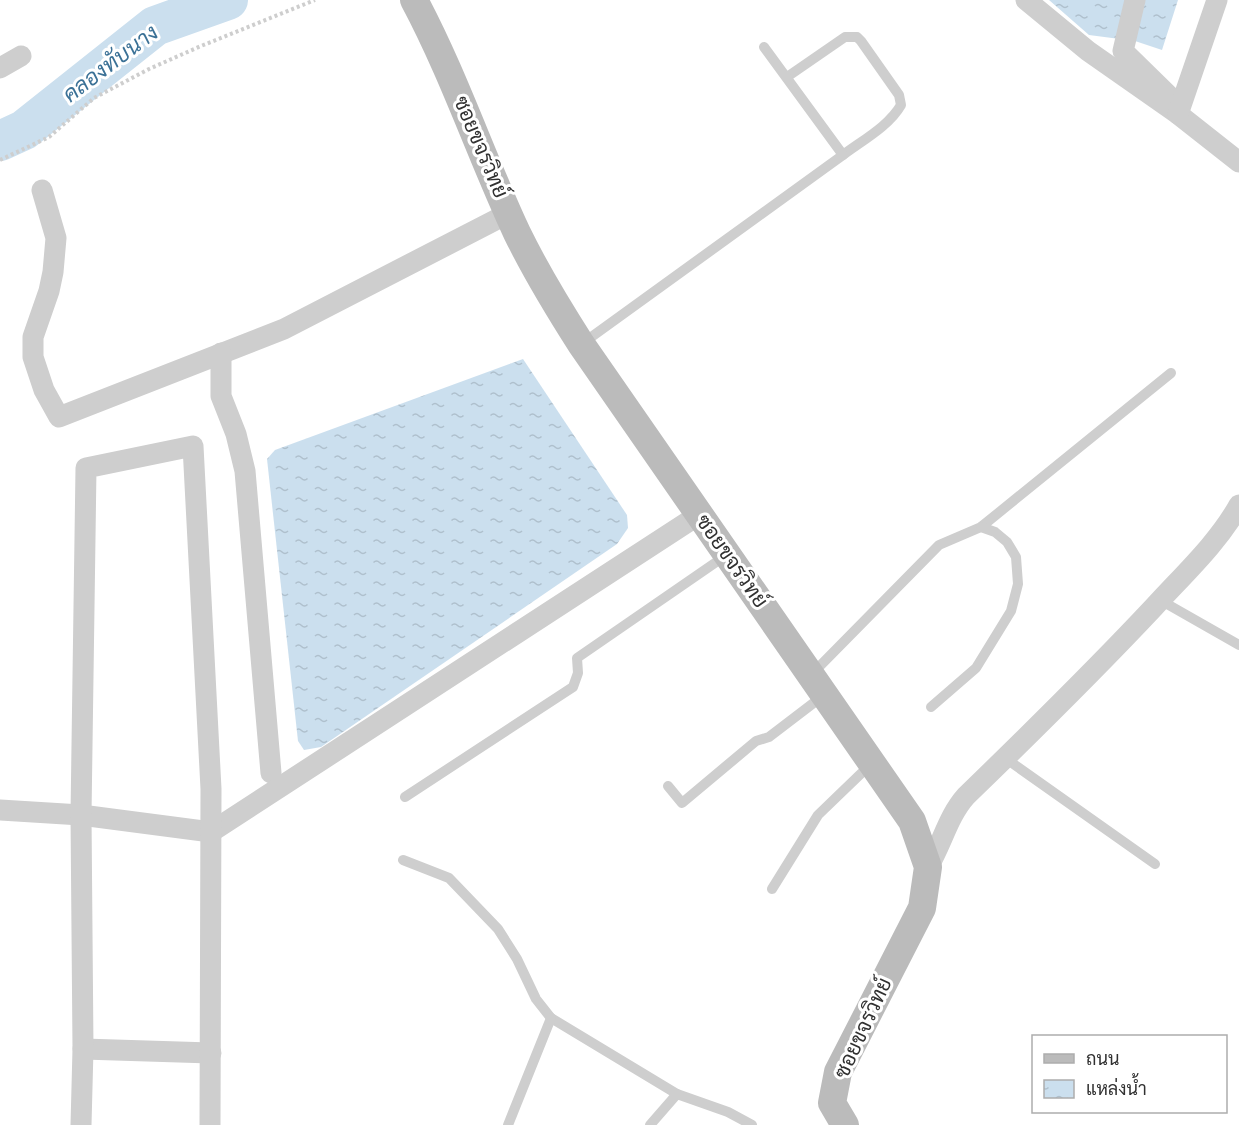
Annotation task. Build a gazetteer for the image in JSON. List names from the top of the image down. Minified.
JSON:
{"streets":{"street":["ซอยขจรวิทย์"]},"water":["คลองทับนาง"],"legend":["ถนน","แหล่งน้ำ"]}
